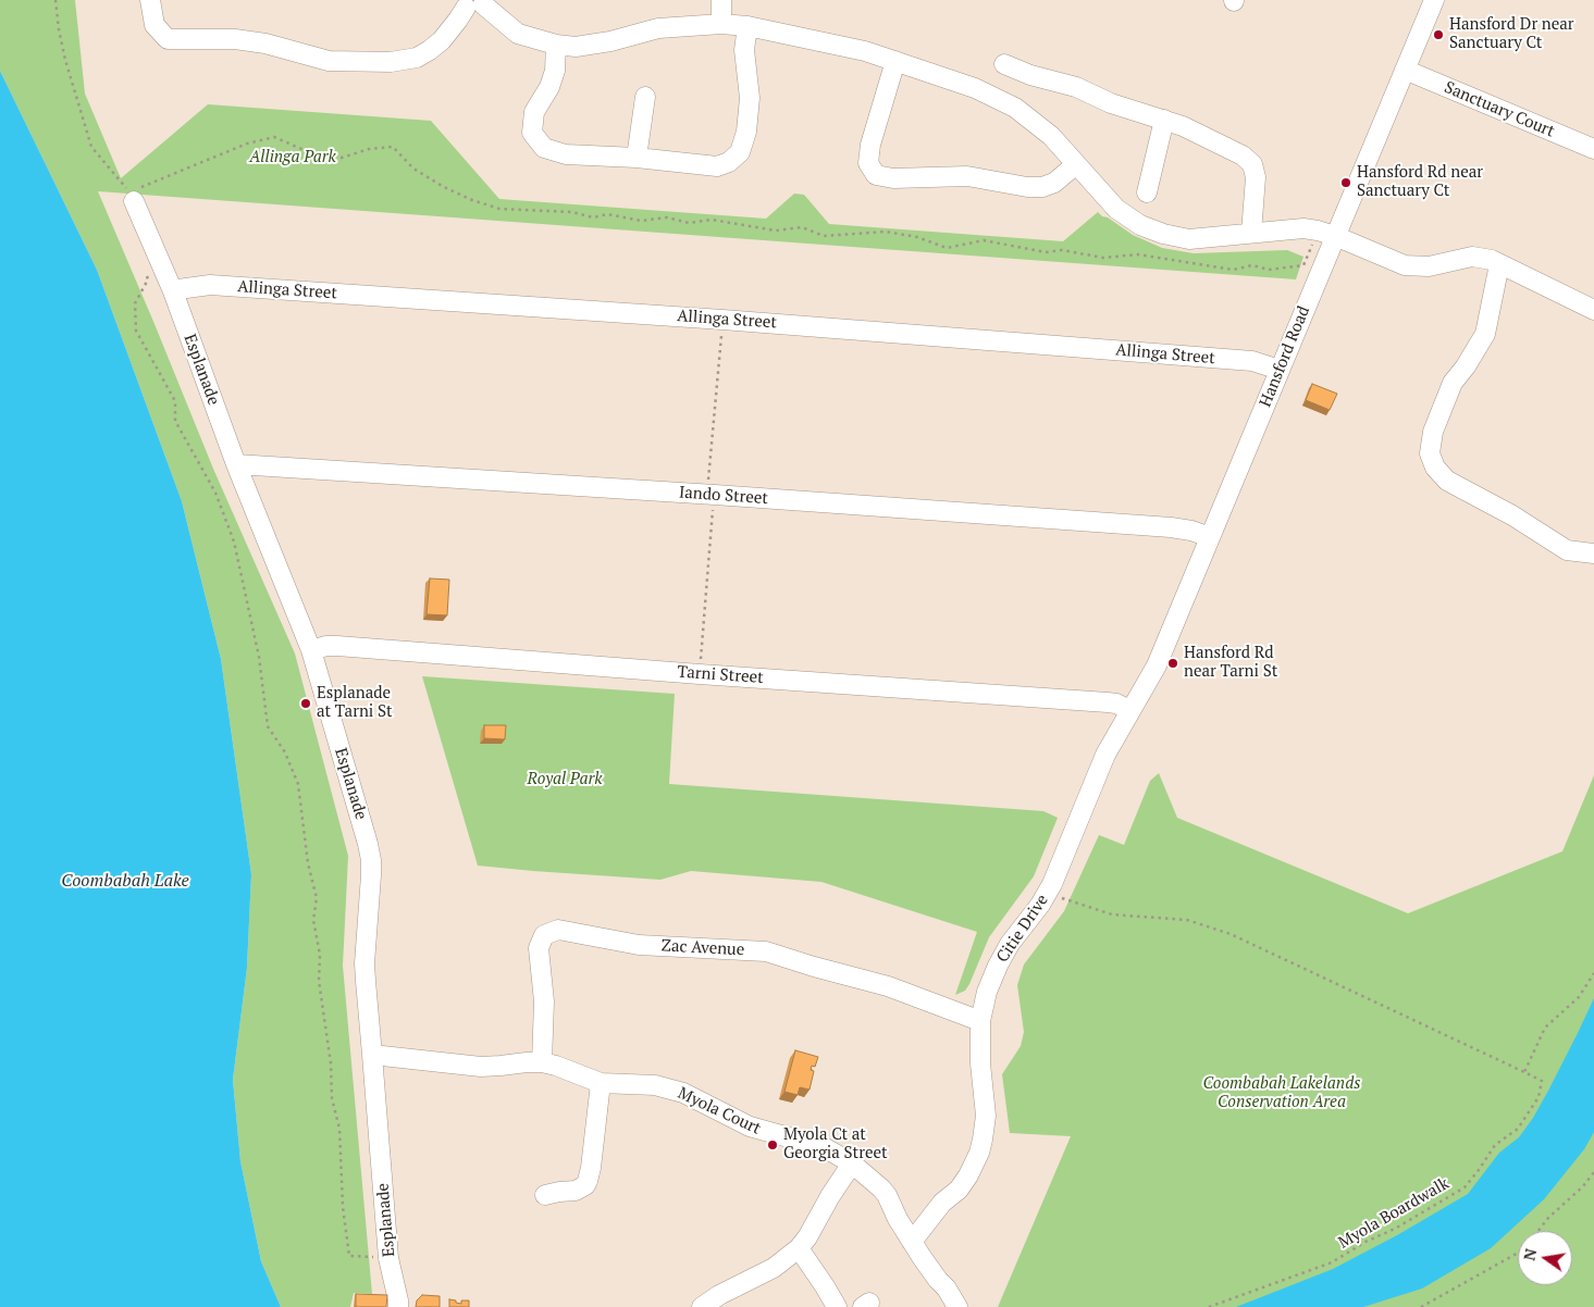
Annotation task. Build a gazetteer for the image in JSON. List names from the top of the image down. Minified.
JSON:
{"streets":{"street":["Sanctuary Court","Allinga Street","Hansford Road","Esplanade","Iando Street","Tarni Street","Citie Drive","Zac Avenue","Myola Court"],"path":["Myola Boardwalk"]},"crossings":[["Sanctuary Court","Hansford Road"],["Allinga Street","Hansford Road"],["Allinga Street","Esplanade"],["Hansford Road","Iando Street"],["Hansford Road","Tarni Street"],["Hansford Road","Citie Drive"],["Esplanade","Iando Street"],["Esplanade","Tarni Street"],["Esplanade","Myola Court"],["Tarni Street","Citie Drive"],["Citie Drive","Zac Avenue"],["Citie Drive","Myola Court"],["Zac Avenue","Myola Court"]],"water":["Coombabah Lake"],"parks":["Allinga Park","Royal Park","Coombabah Lakelands Conservation Area"],"places":["Hansford Dr near Sanctuary Ct","Hansford Rd near Sanctuary Ct","Hansford Rd near Tarni St","Esplanade at Tarni St","Myola Ct at Georgia Street"],"north":"left"}
